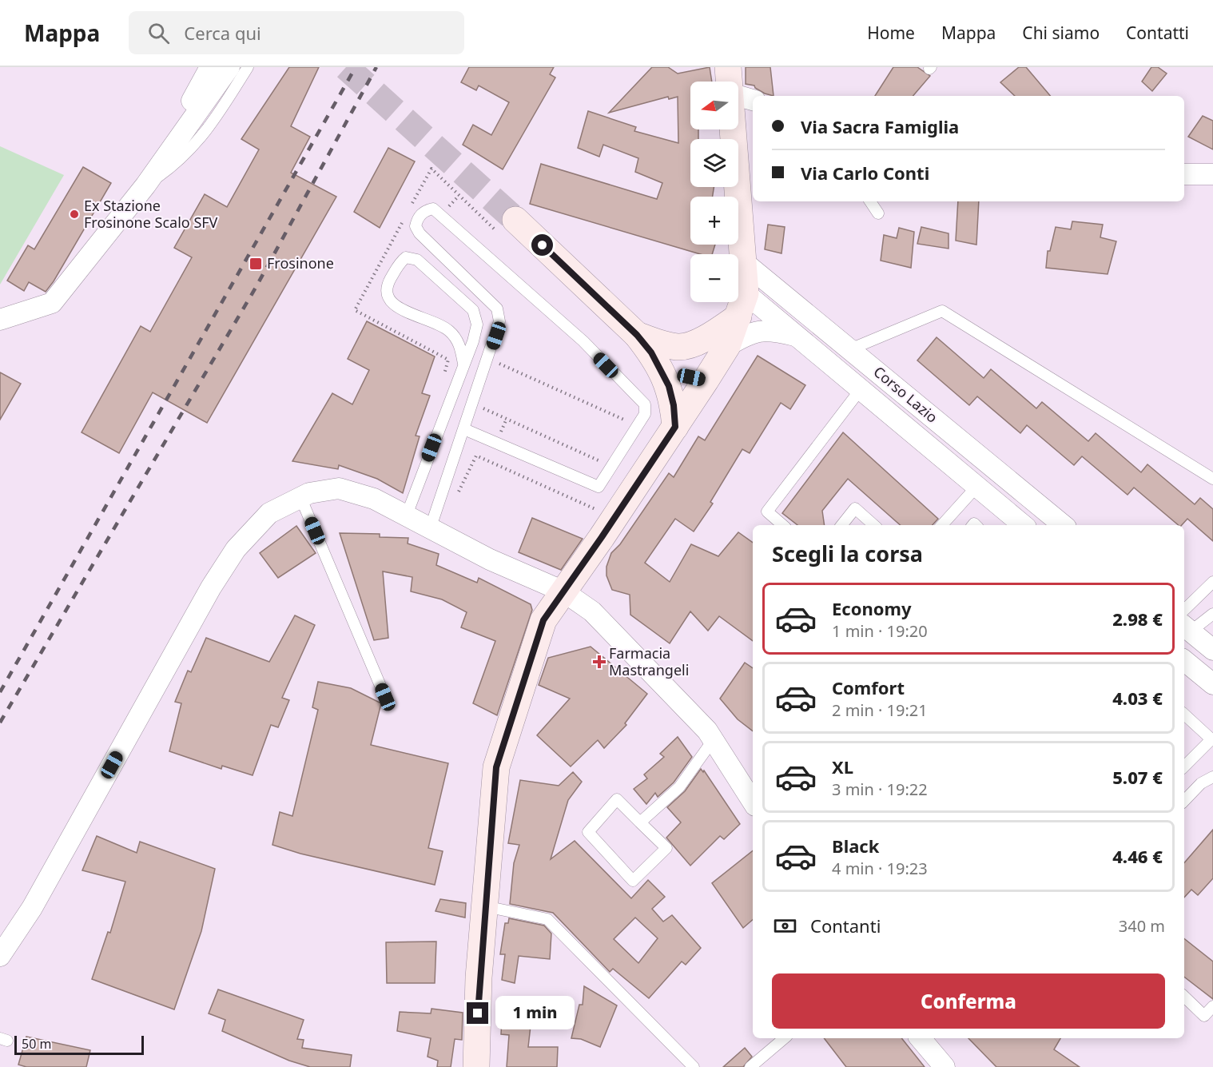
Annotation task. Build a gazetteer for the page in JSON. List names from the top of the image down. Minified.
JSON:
{"streets":{"street":["Corso Lazio"]},"places":{"other":["Ex Stazione Frosinone Scalo SFV"],"transit":["Frosinone"],"health":["Farmacia Mastrangeli"]},"scale_bar":"50 m","north":"left","page":{"header":"Mappa","search":"Cerca qui","nav":["Home","Mappa","Chi siamo","Contatti"],"map_buttons":["+","−"],"banner":["Via Sacra Famiglia","Via Carlo Conti"],"heading":"Scegli la corsa","list":[{"name":"Economy","note":"1 min · 19:20","value":"2.98 €"},{"name":"Comfort","note":"2 min · 19:21","value":"4.03 €"},{"name":"XL","note":"3 min · 19:22","value":"5.07 €"},{"name":"Black","note":"4 min · 19:23","value":"4.46 €"}],"pay":["Contanti","340 m"],"buttons":"Conferma","bubble":"1 min","scale":"50 m"}}
